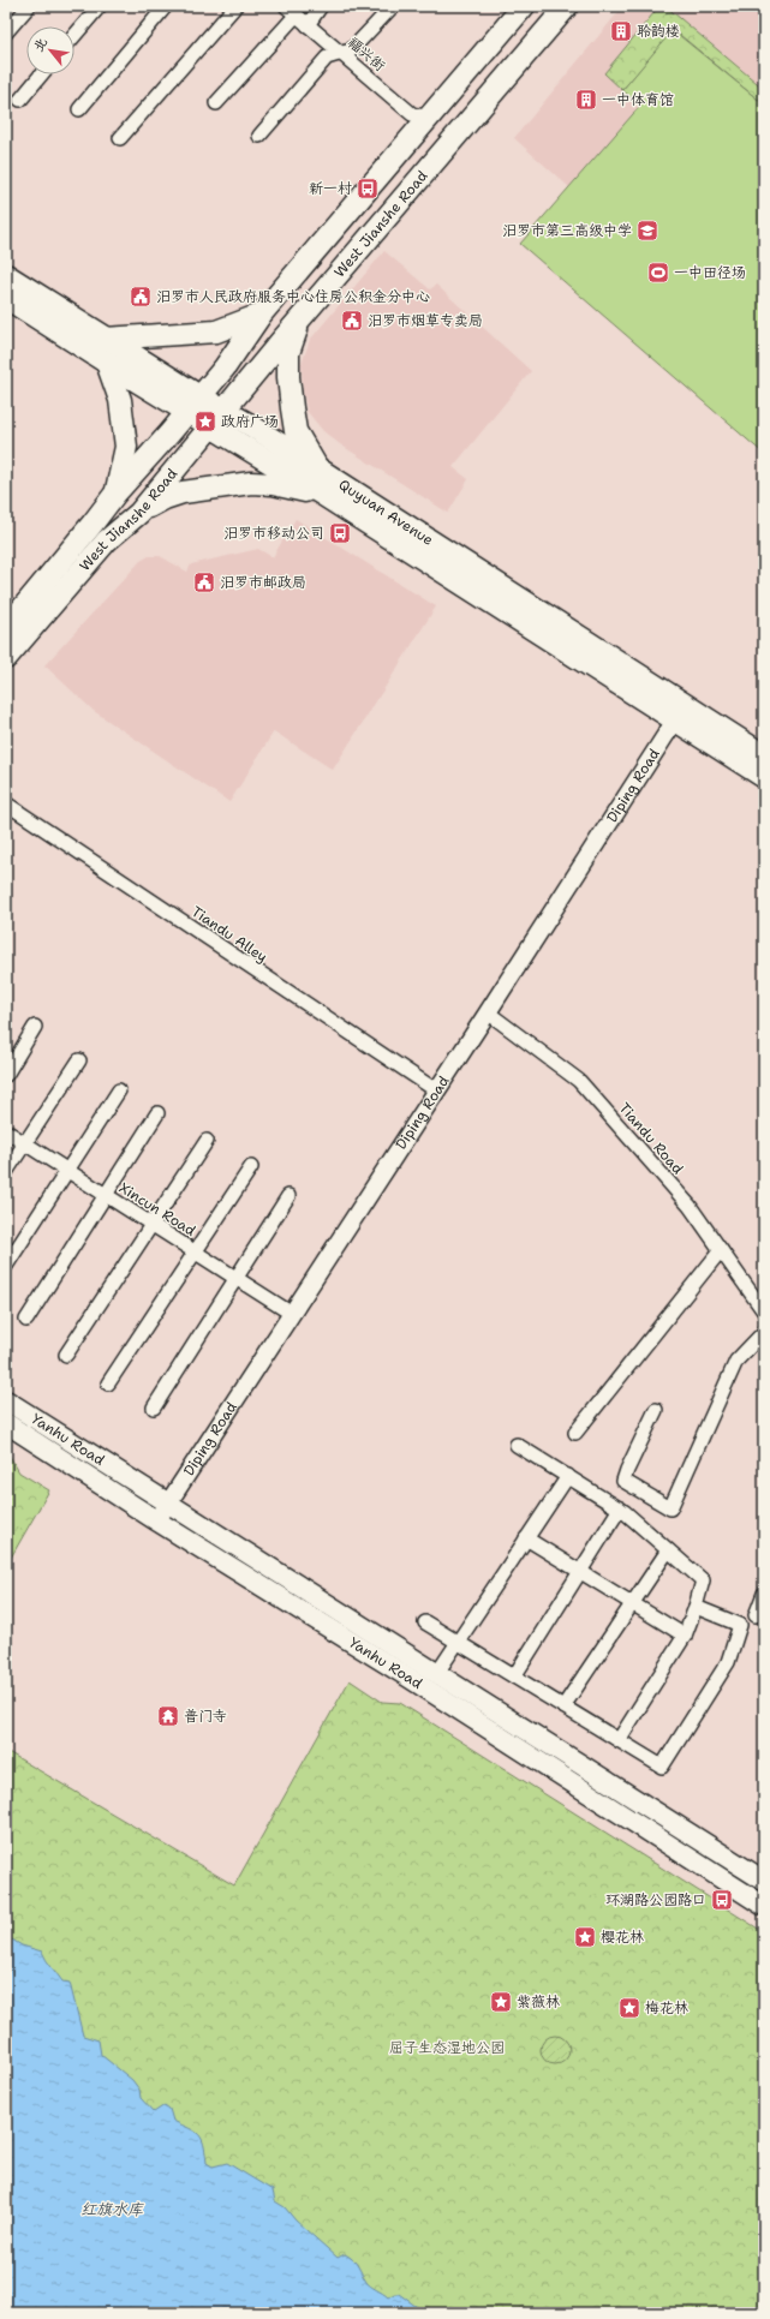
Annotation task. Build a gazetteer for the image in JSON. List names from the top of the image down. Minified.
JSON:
{"streets":{"main road":["West Jianshe Road","Quyuan Avenue","Yanhu Road"],"street":["福兴街","Diping Road","Tiandu Alley","Tiandu Road","Xincun Road"]},"crossings":[["福兴街","West Jianshe Road"],["West Jianshe Road","Quyuan Avenue"],["Quyuan Avenue","Diping Road"],["Diping Road","Tiandu Alley"],["Diping Road","Tiandu Road"],["Diping Road","Xincun Road"],["Diping Road","Yanhu Road"]],"water":["红旗水库"],"parks":["屈子生态湿地公园"],"places":{"building":["聆韵楼","一中体育馆"],"bus stop":["新一村","汨罗市移动公司","环湖路公园路口"],"school or university":["汨罗市第三高级中学"],"sports":["一中田径场"],"public building":["汨罗市人民政府服务中心住房公积金分中心","汨罗市烟草专卖局","汨罗市邮政局"],"place":["政府广场","樱花林","紫薇林","梅花林"],"temple":["普门寺"]},"north":"top left"}
